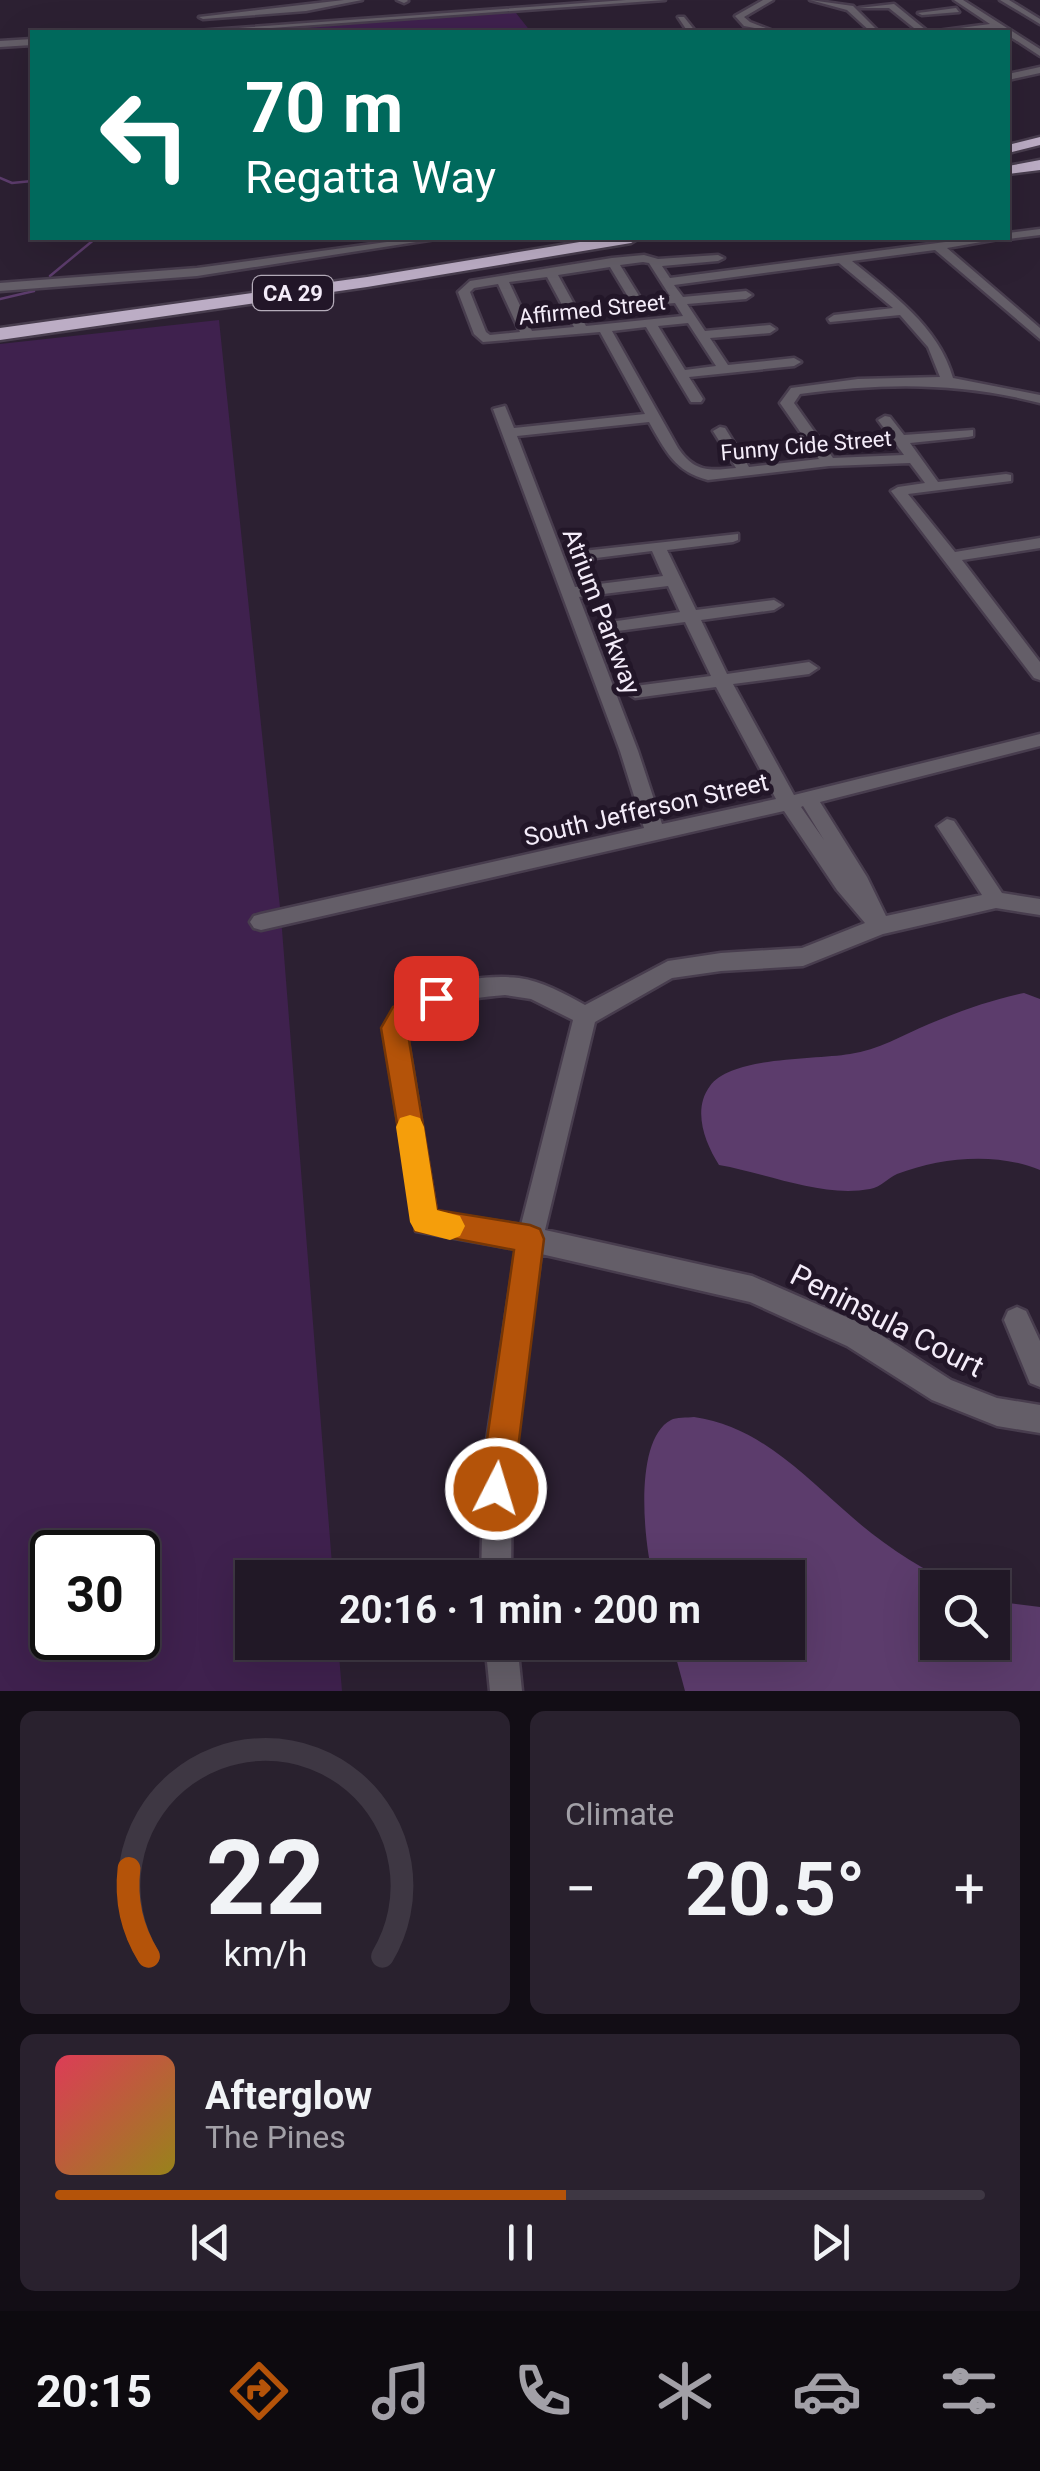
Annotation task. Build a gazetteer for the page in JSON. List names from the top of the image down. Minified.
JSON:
{"streets":{"highway":["CA 29"],"street":["Affirmed Street","Funny Cide Street","Atrium Parkway","South Jefferson Street","Peninsula Court"]},"crossings":[["Affirmed Street","Funny Cide Street"],["Atrium Parkway","South Jefferson Street"]],"page":{"turn":["70 m","Regatta Way"],"limit":"30","trip":"20:16 · 1 min · 200 m","tile":"Climate","heat":["−","20.5°","+"],"song":["Afterglow","The Pines"],"tabs":"20:15","gauge":["22","km/h"]}}
